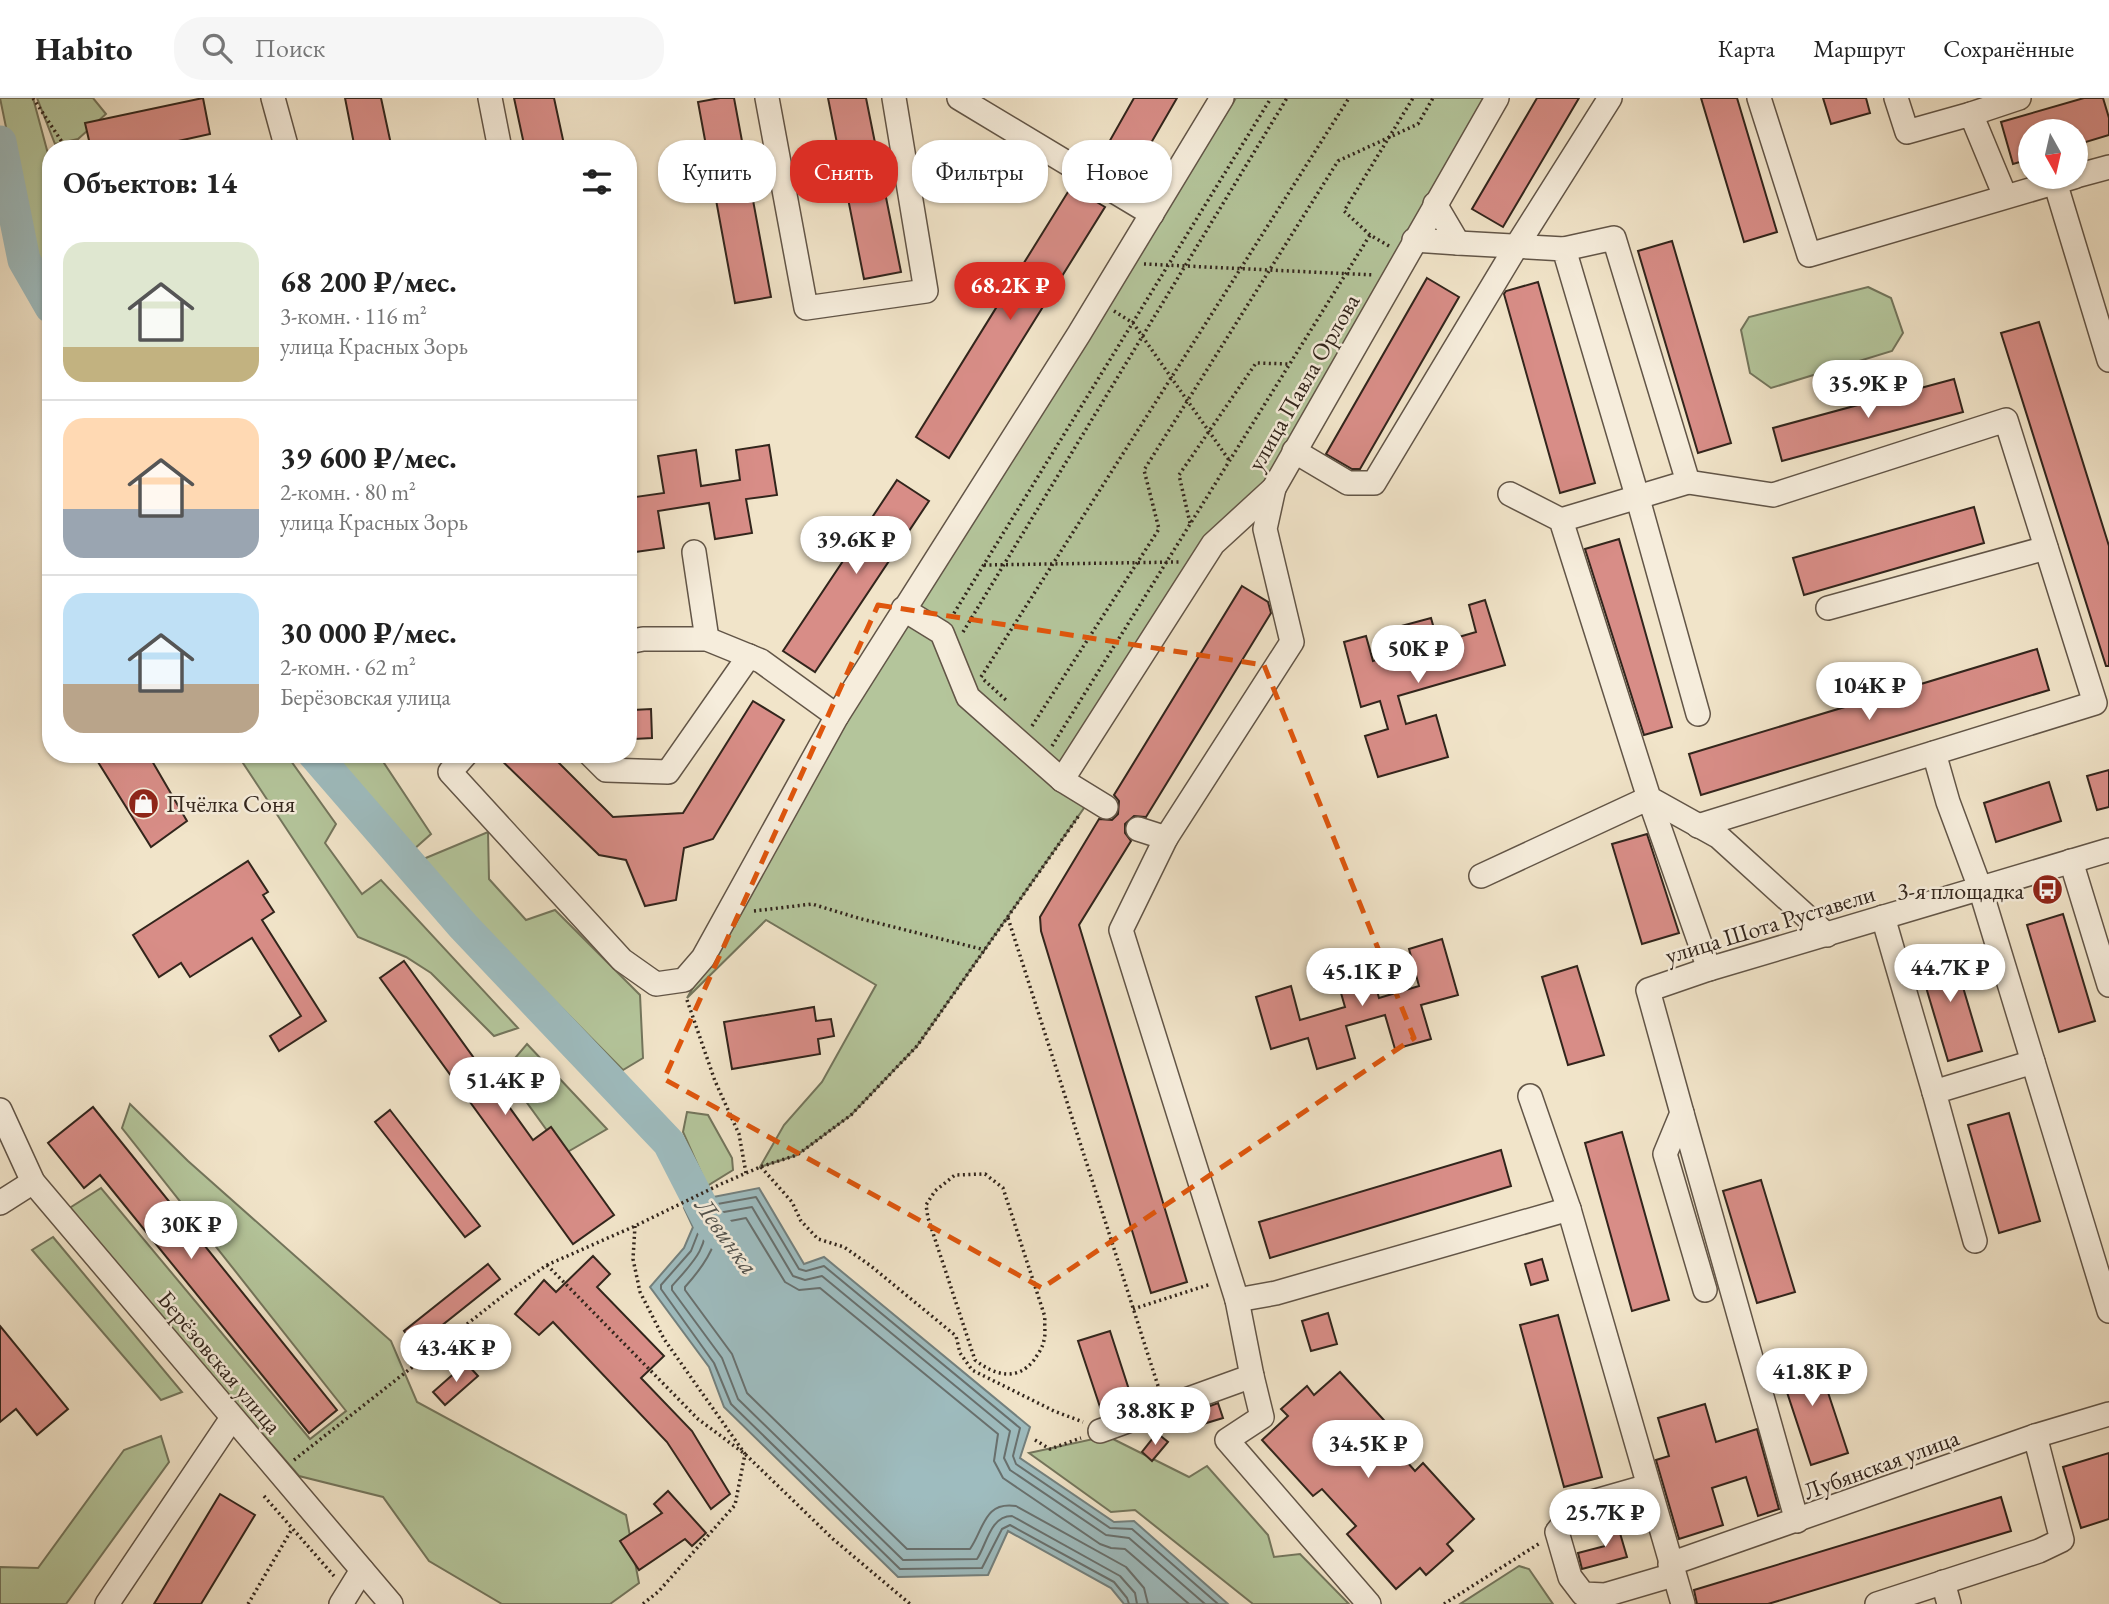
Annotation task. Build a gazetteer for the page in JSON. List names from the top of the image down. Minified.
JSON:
{"streets":{"street":["улица Павла Орлова","улица Шота Руставели","Берёзовская улица","Лубянская улица"]},"water":["Левинка"],"places":{"shop":["Пчёлка Соня"],"bus stop":["3-я площадка"]},"north":"bottom","page":{"header":"Habito","search":"Поиск","nav":["Карта","Маршрут","Сохранённые"],"chip":["Купить","Снять","Фильтры","Новое"],"heading":"Объектов: 14","list":[{"name":"68 200 ₽/мес.","note":"3-комн. · 116 m² · улица Красных Зорь"},{"name":"39 600 ₽/мес.","note":"2-комн. · 80 m² · улица Красных Зорь"},{"name":"30 000 ₽/мес.","note":"2-комн. · 62 m² · Берёзовская улица"}],"price":["68.2K ₽","35.9K ₽","39.6K ₽","50K ₽","104K ₽","44.7K ₽","45.1K ₽","51.4K ₽","30K ₽","43.4K ₽","41.8K ₽","38.8K ₽","34.5K ₽","25.7K ₽"]}}
